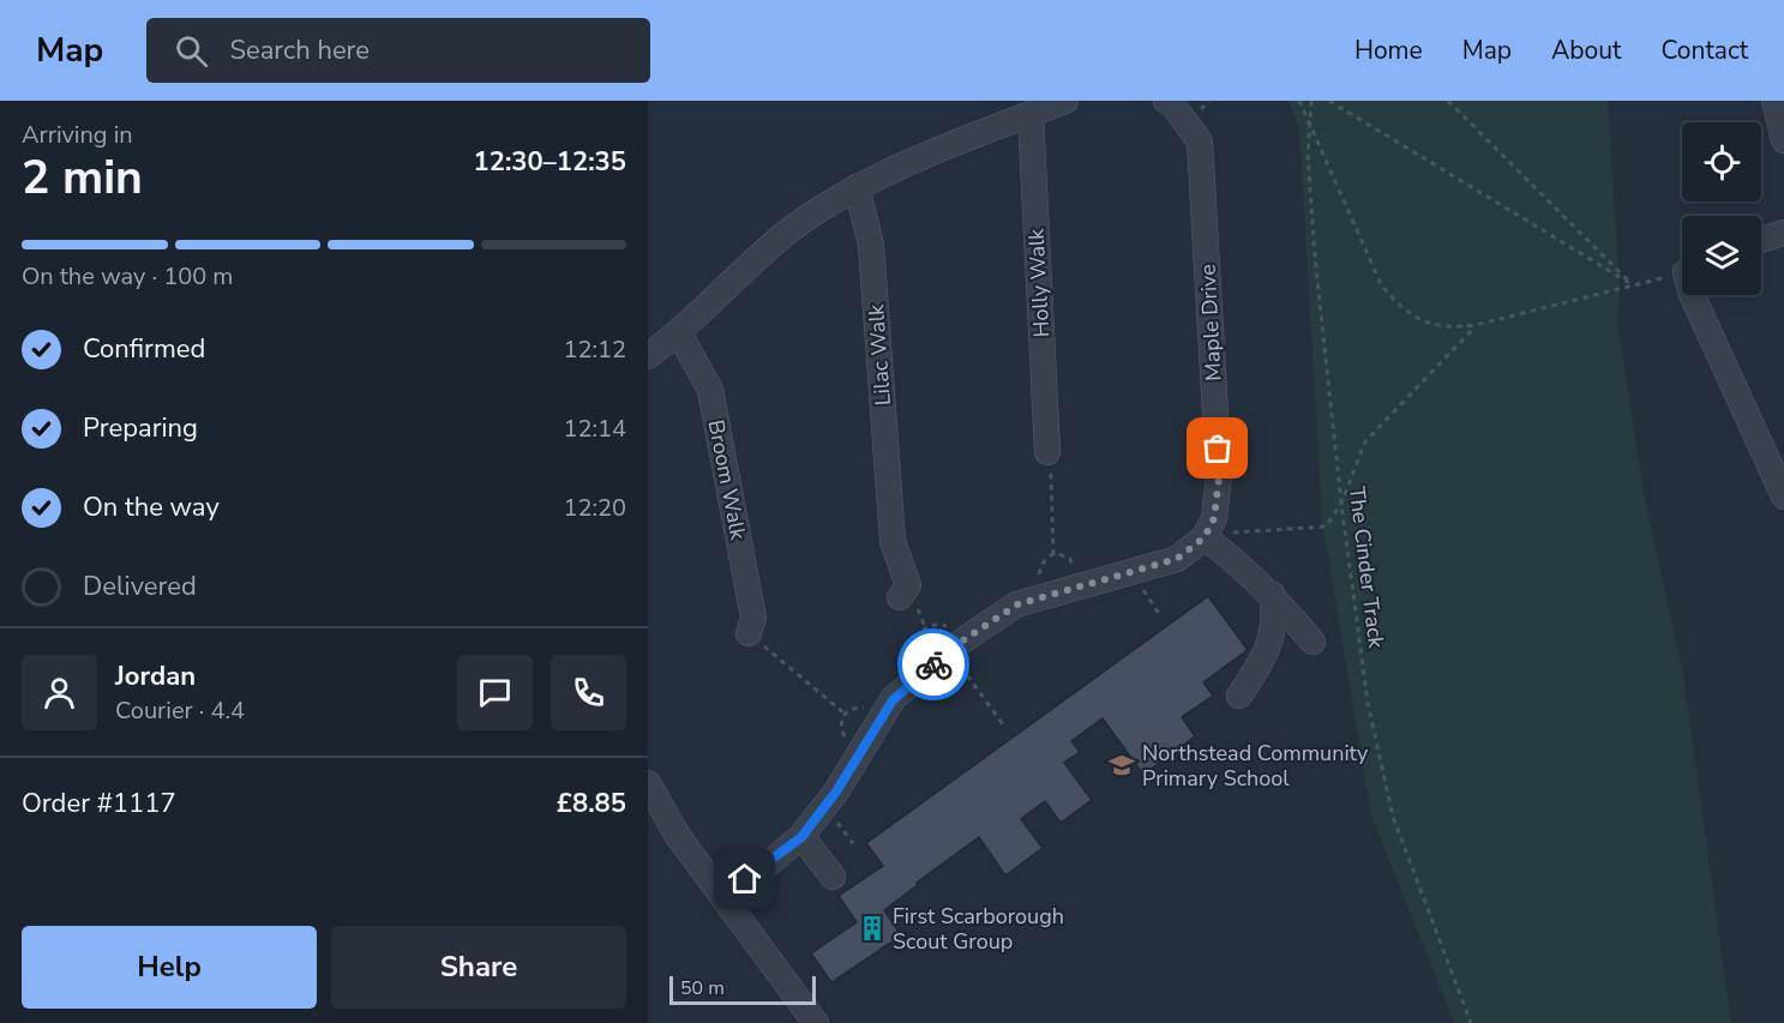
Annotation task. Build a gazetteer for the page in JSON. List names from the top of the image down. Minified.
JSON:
{"streets":{"street":["Holly Walk","Maple Drive","Lilac Walk","Broom Walk"],"path":["The Cinder Track"]},"places":{"school or university":["Northstead Community Primary School"],"building":["First Scarborough Scout Group"]},"scale_bar":"50 m","page":{"header":"Map","search":"Search here","nav":["Home","Map","About","Contact"],"heading":["2 min","Arriving in","12:30–12:35"],"panel":["Jordan","Courier · 4.4","Order #1117","£8.85"],"bar":"On the way · 100 m","list":[["Confirmed","12:12"],["Preparing","12:14"],["On the way","12:20"],"Delivered"],"buttons":["Help","Share"],"scale":"50 m"}}
